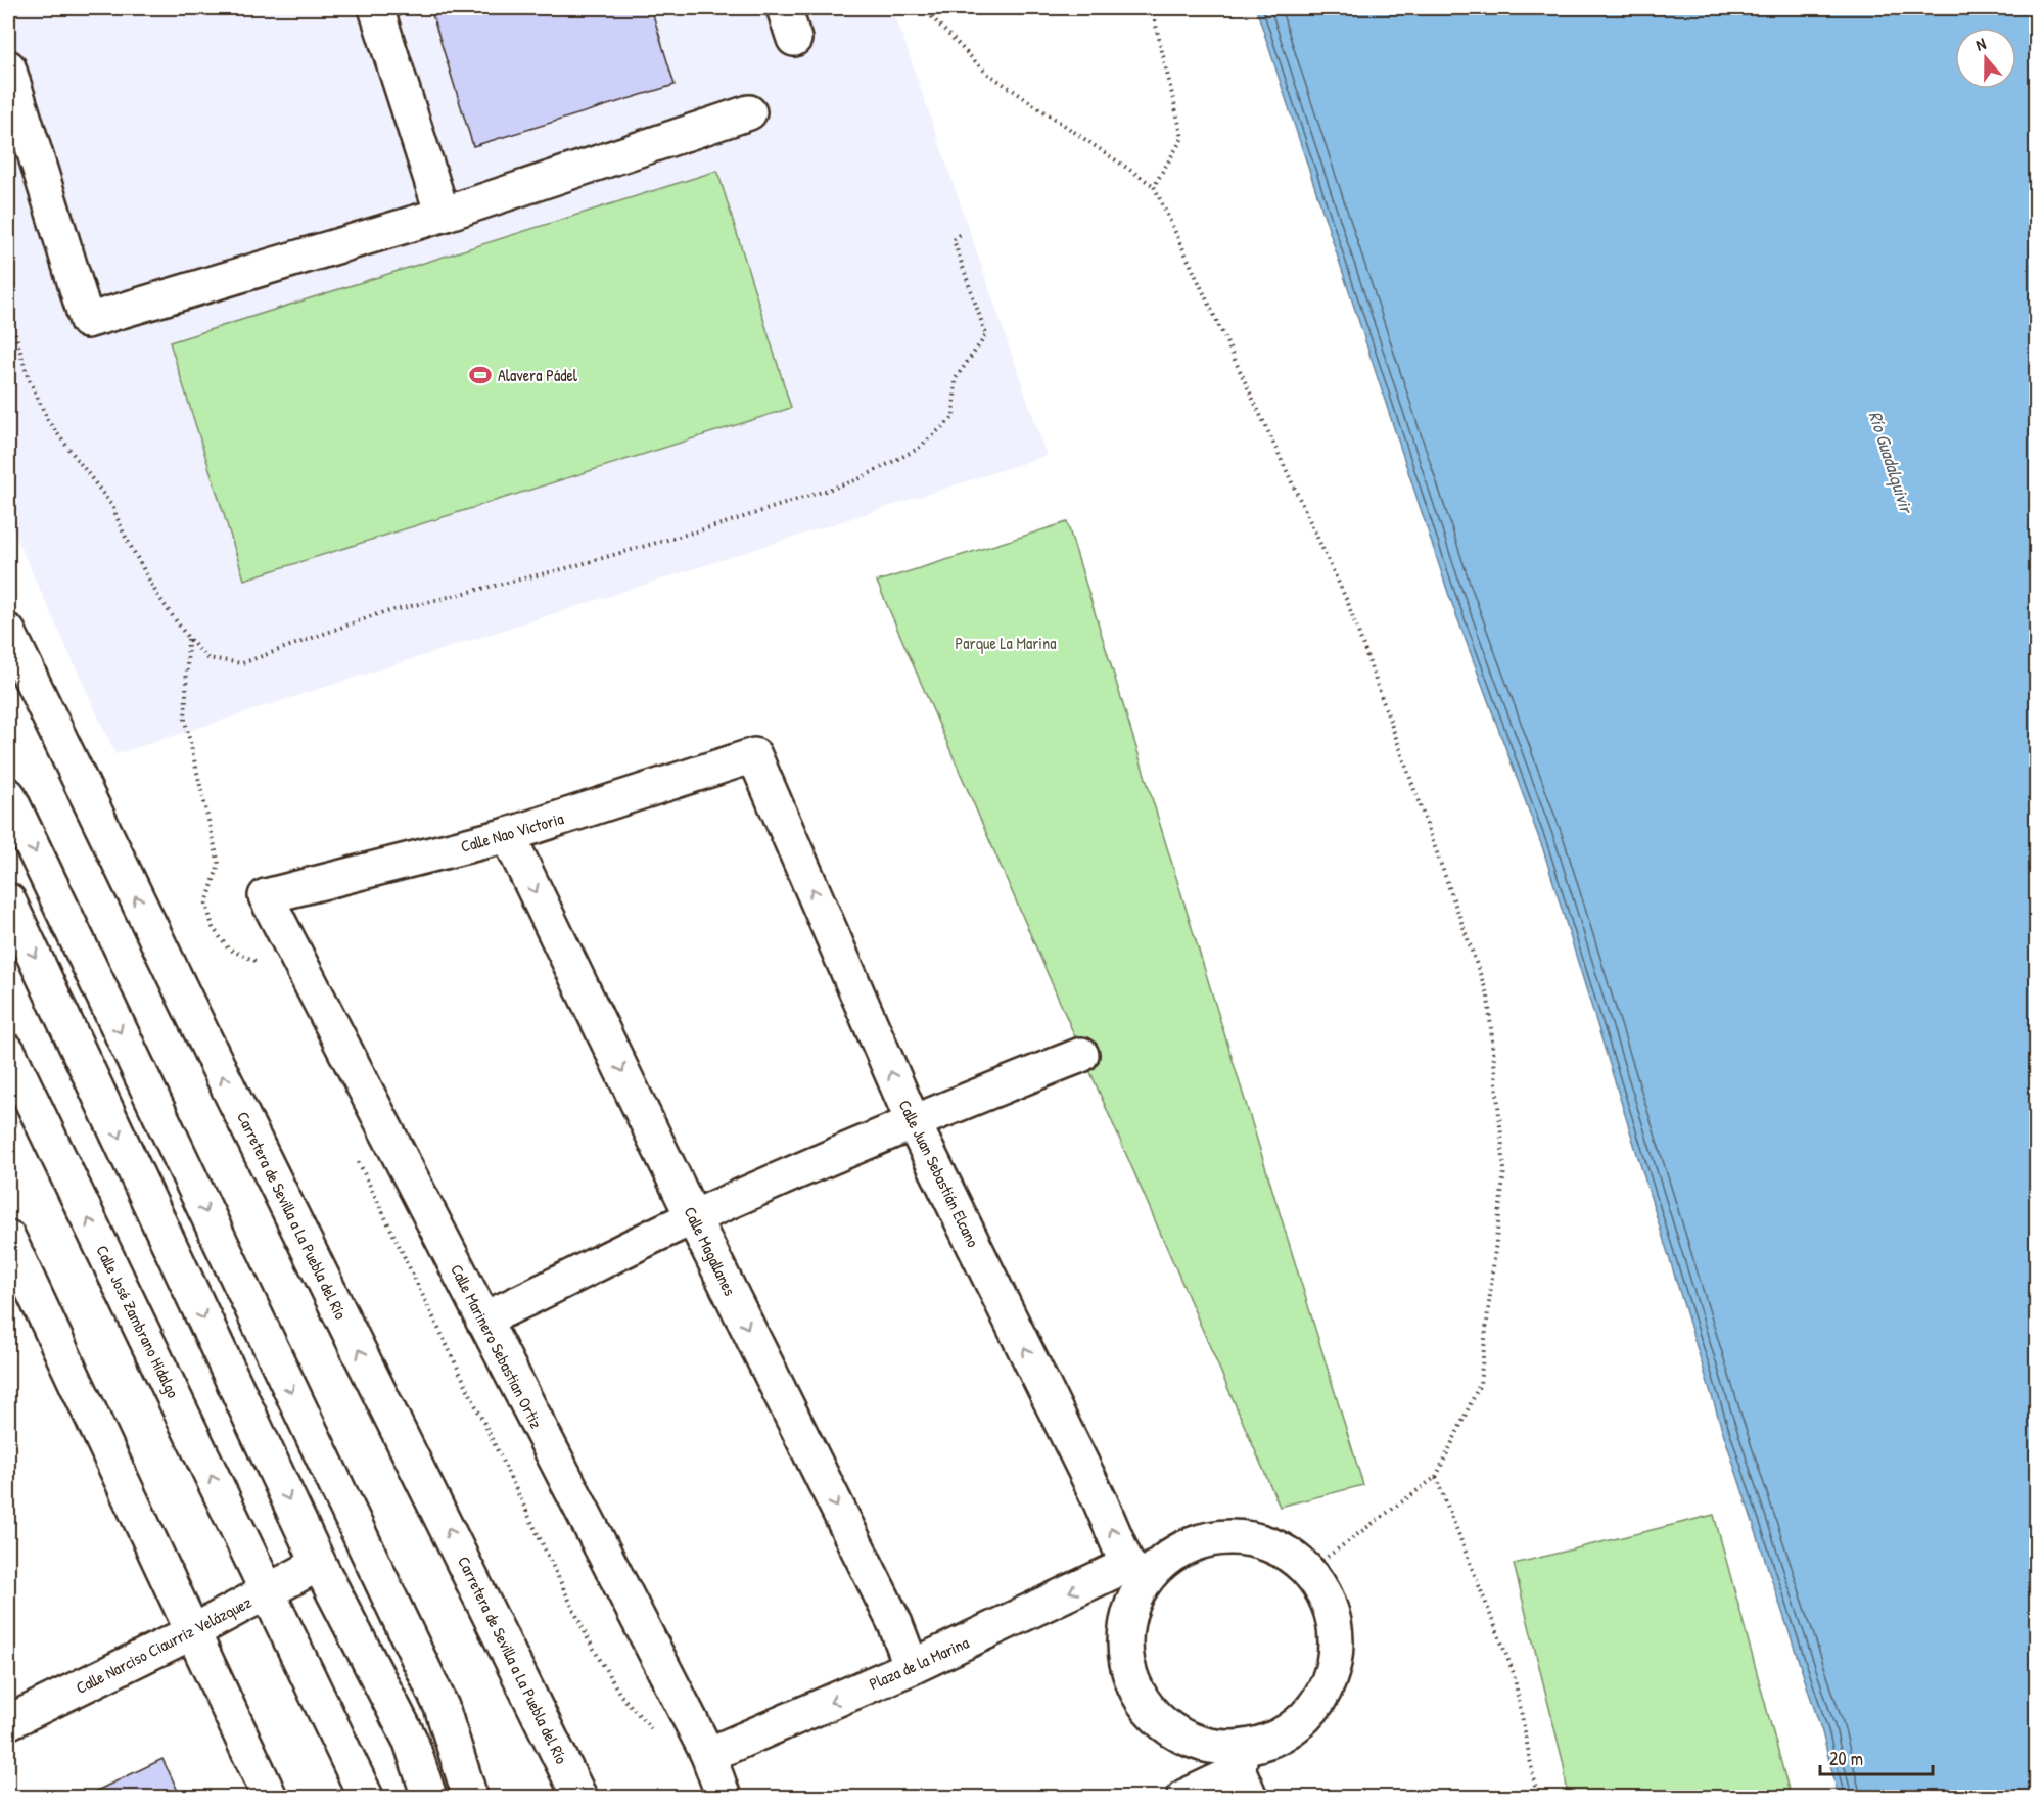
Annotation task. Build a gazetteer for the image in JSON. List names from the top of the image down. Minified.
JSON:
{"streets":{"street":["Calle Nao Victoria","Calle Juan Sebastián Elcano","Carretera de Sevilla a La Puebla del Río","Calle Magallanes","Calle José Zambrano Hidalgo","Calle Marinero Sebastian Ortiz","Calle Narciso Ciaurriz Velázquez","Plaza de la Marina"]},"crossings":[["Calle Nao Victoria","Calle Juan Sebastián Elcano"],["Calle Nao Victoria","Calle Magallanes"],["Calle Nao Victoria","Calle Marinero Sebastian Ortiz"],["Calle Juan Sebastián Elcano","Plaza de la Marina"],["Calle Magallanes","Plaza de la Marina"],["Calle José Zambrano Hidalgo","Calle Narciso Ciaurriz Velázquez"],["Calle Marinero Sebastian Ortiz","Plaza de la Marina"]],"one_way":["Calle Juan Sebastián Elcano","Calle Magallanes","Plaza de la Marina"],"water":["Río Guadalquivir"],"parks":["Parque La Marina"],"places":{"sports":["Alavera Pádel"]},"scale_bar":"20 m","north":"top"}
